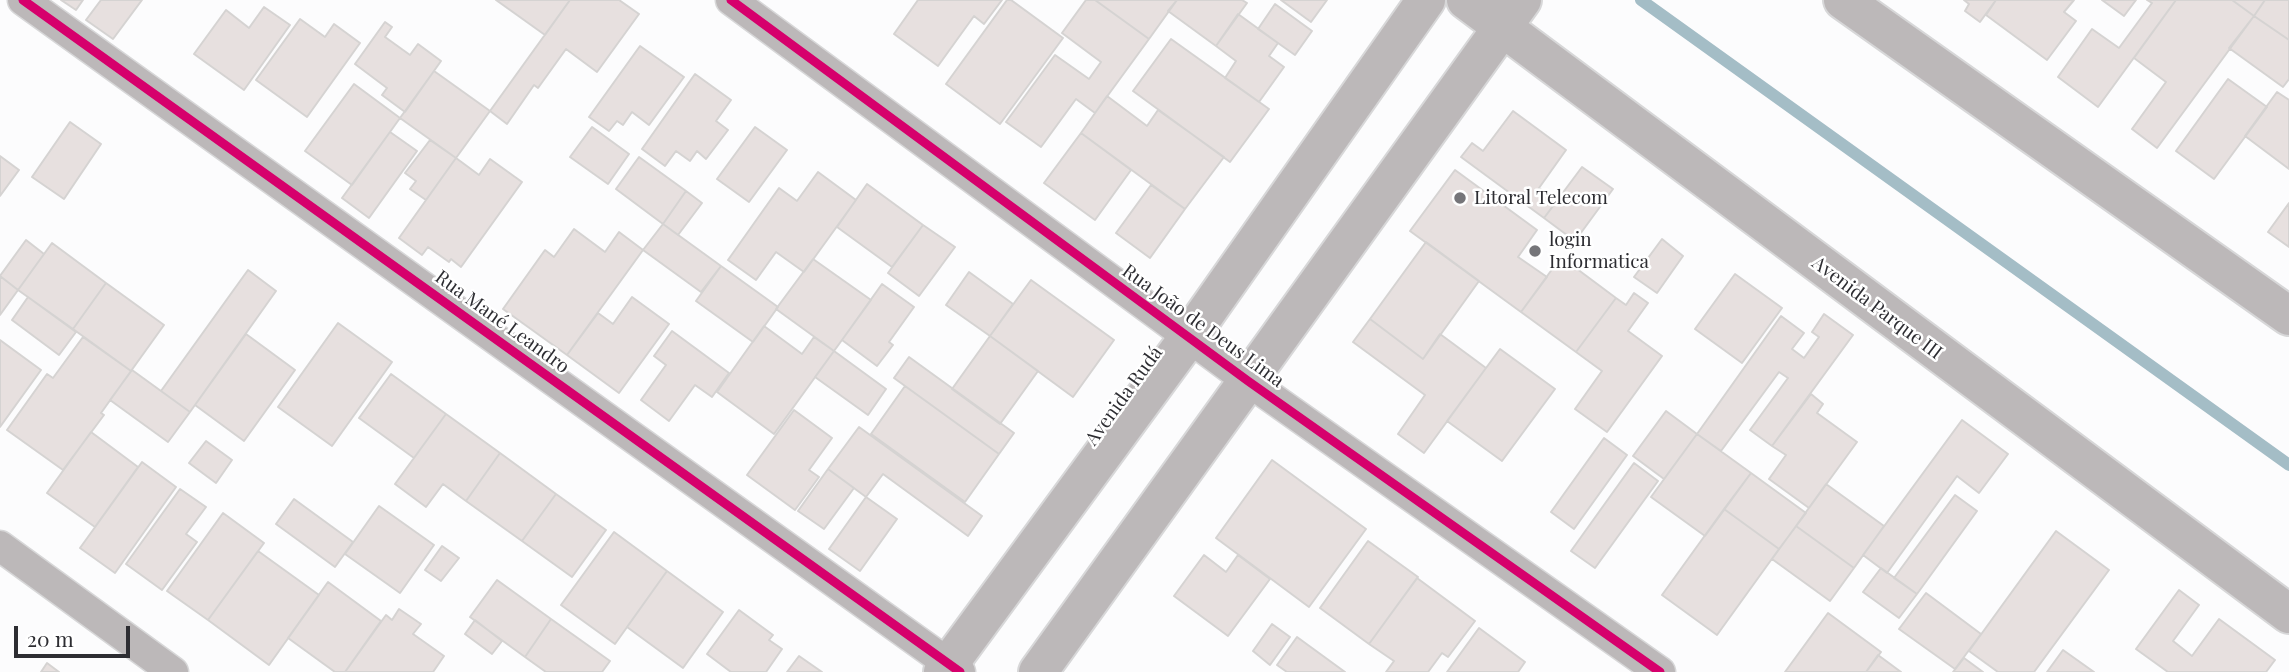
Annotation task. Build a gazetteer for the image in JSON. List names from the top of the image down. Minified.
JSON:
{"streets":{"street":["Avenida Parque III","Rua Mané Leandro","Rua João de Deus Lima","Avenida Rudá"]},"crossings":[["Rua Mané Leandro","Avenida Rudá"],["Rua João de Deus Lima","Avenida Rudá"]],"places":["Litoral Telecom","login Informatica"],"scale_bar":"20 m"}
